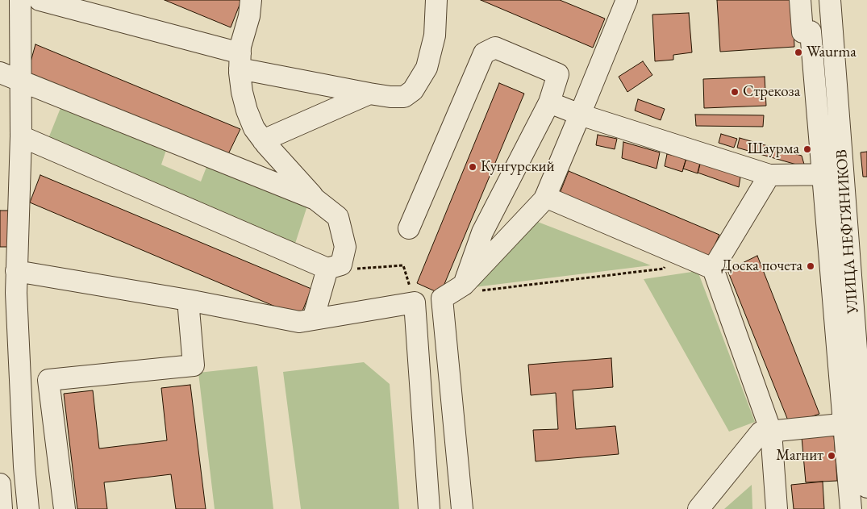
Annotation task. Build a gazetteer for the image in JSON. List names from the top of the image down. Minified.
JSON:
{"streets":{"street":["УЛИЦА НЕФТЯНИКОВ"]},"places":["Waurma","Стрекоза","Шаурма","Кунгурский","Доска почета","Магнит"]}
